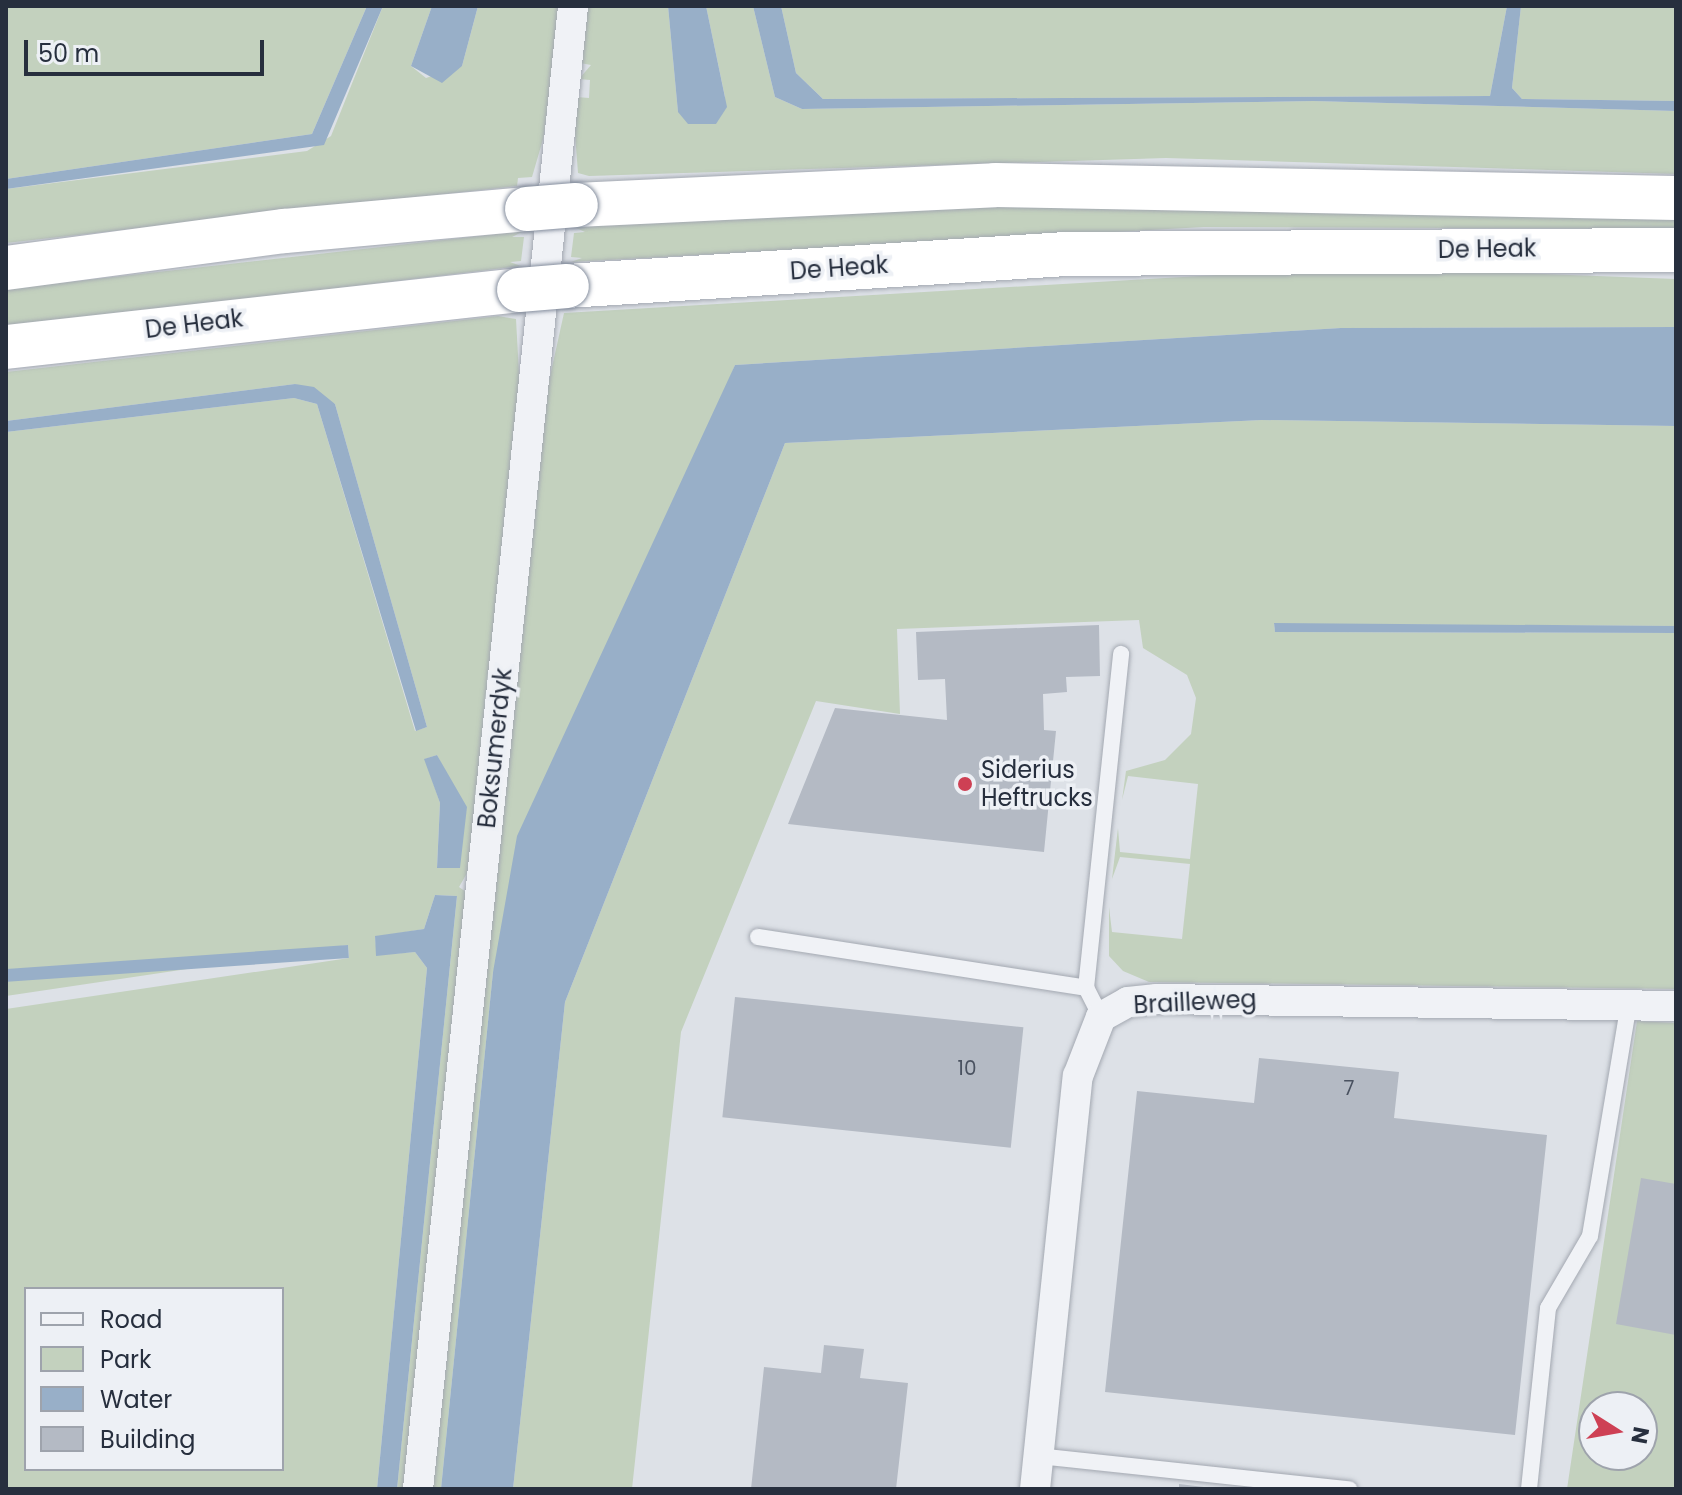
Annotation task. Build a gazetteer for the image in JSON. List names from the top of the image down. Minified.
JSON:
{"streets":{"highway":["De Heak"],"street":["Boksumerdyk","Brailleweg"]},"places":["Siderius Heftrucks"],"house_numbers":["10","7"],"legend":["Road","Park","Water","Building"],"scale_bar":"50 m","north":"right"}
